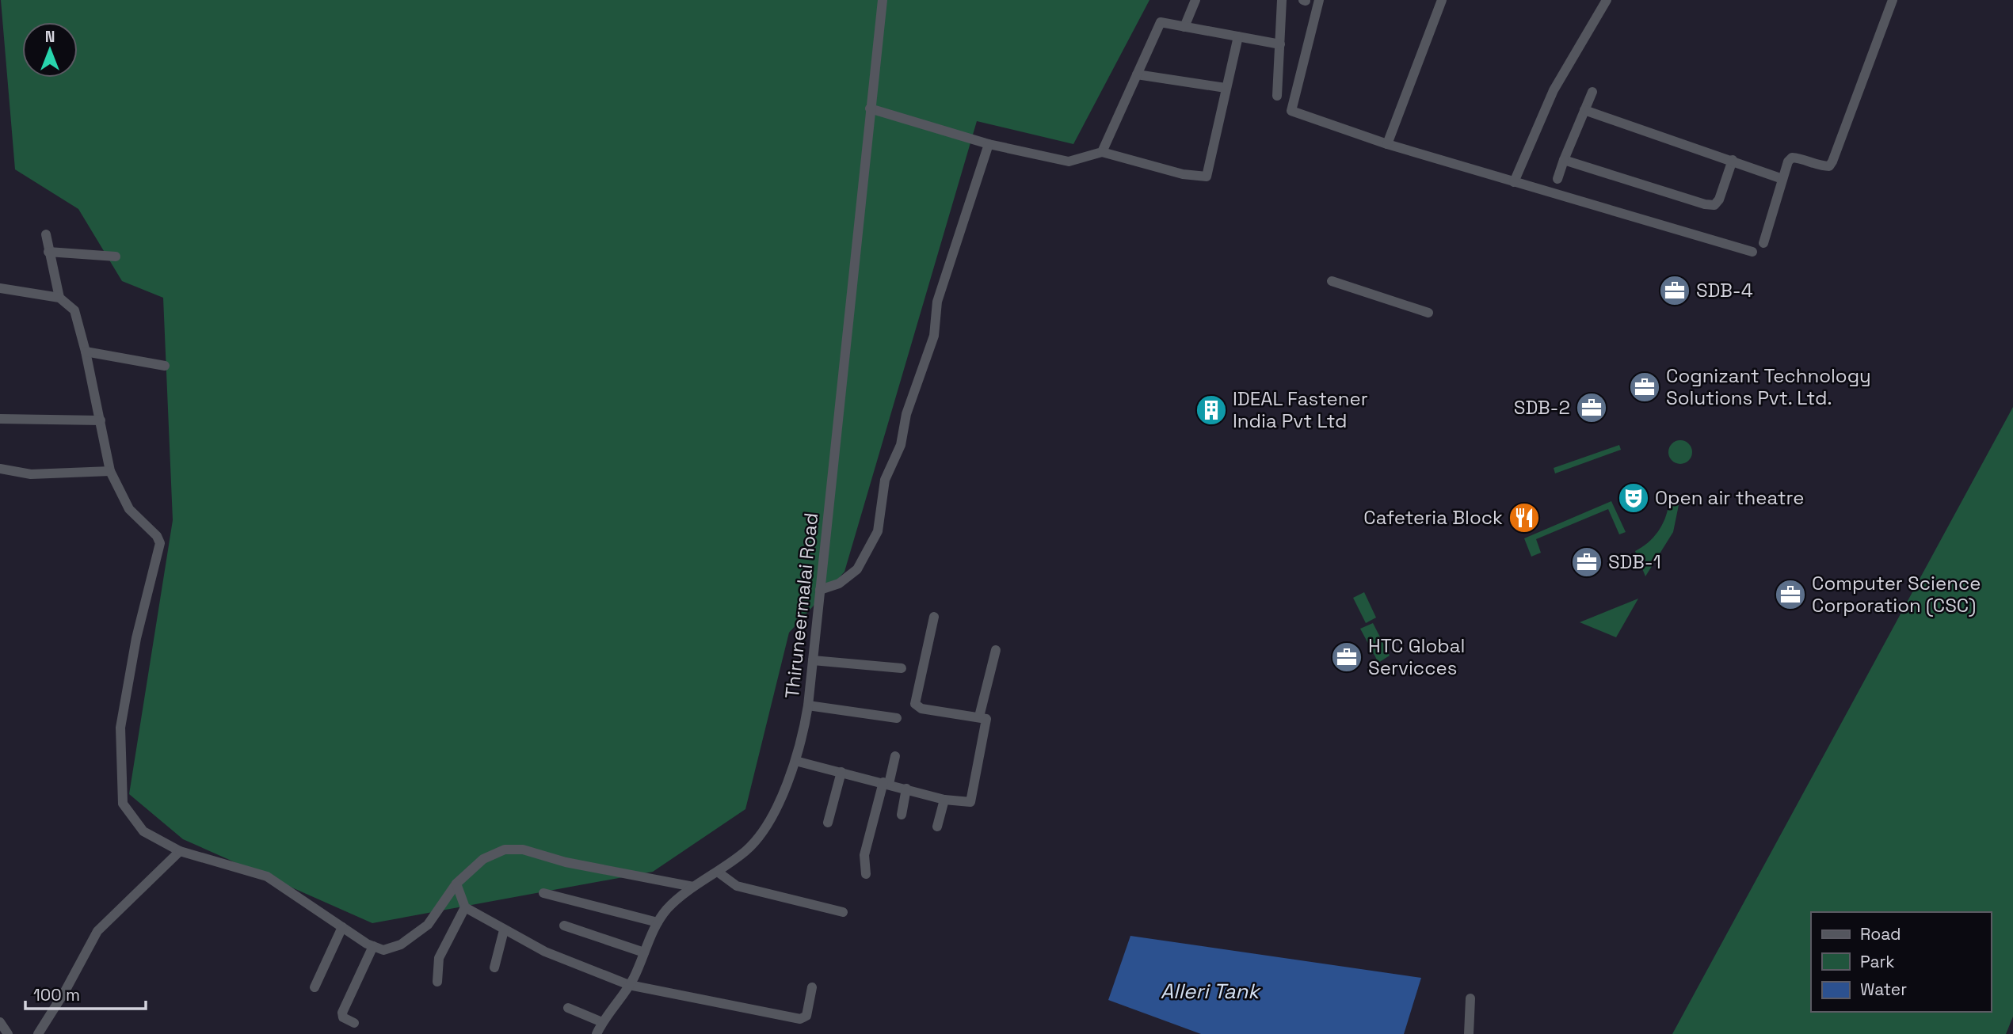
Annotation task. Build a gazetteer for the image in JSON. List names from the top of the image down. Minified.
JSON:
{"streets":{"street":["Thiruneermalai Road"]},"water":["Alleri Tank"],"places":{"office":["SDB-4","Cognizant Technology Solutions Pvt. Ltd.","SDB-2","SDB-1","Computer Science Corporation (CSC)","HTC Global Servicces"],"building":["IDEAL Fastener India Pvt Ltd"],"theatre":["Open air theatre"],"restaurant":["Cafeteria Block"]},"legend":["Road","Park","Water"],"scale_bar":"100 m","north":"top"}
